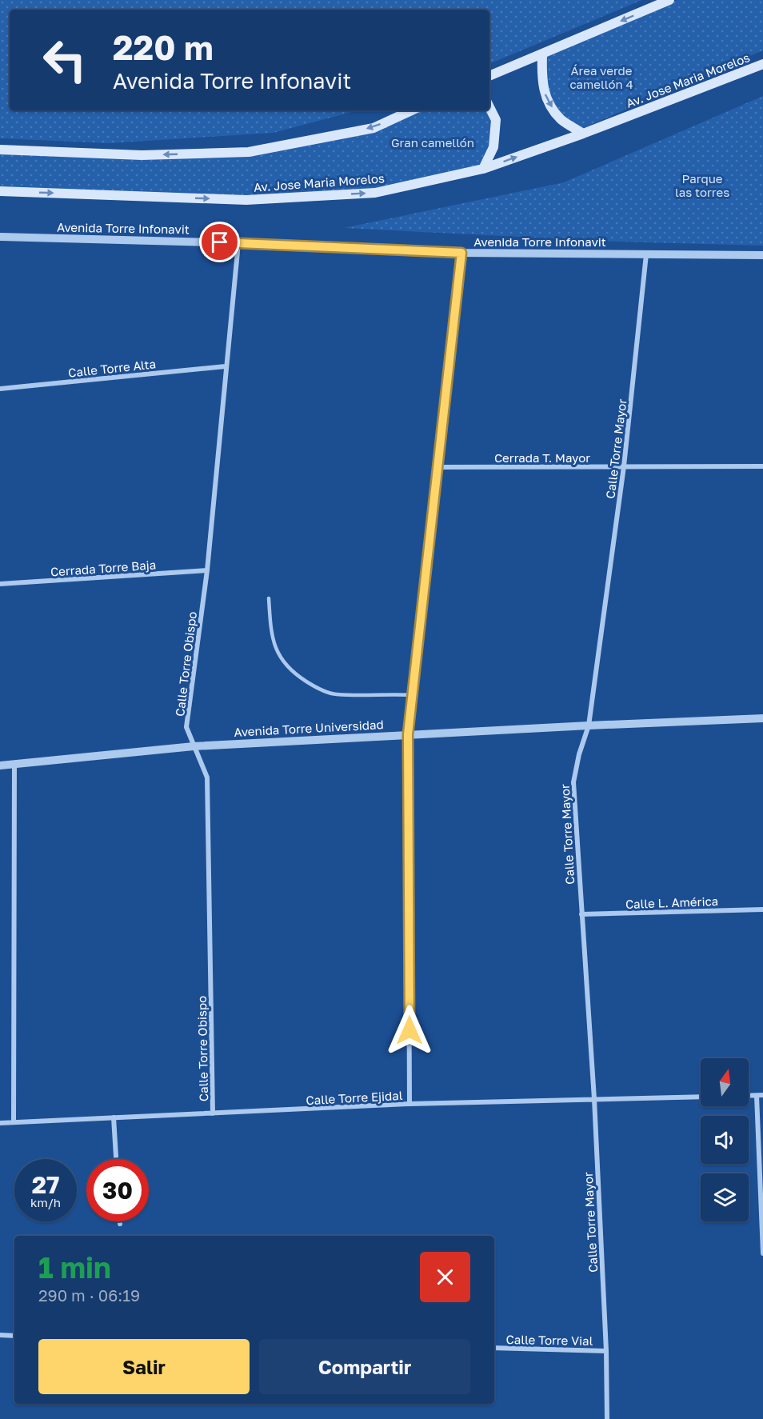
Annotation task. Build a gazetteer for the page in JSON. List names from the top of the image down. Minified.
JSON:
{"streets":{"main road":["Av. Jose Maria Morelos"],"street":["Avenida Torre Infonavit","Calle Torre Alta","Calle Torre Mayor","Cerrada T. Mayor","Cerrada Torre Baja","Calle Torre Obispo","Avenida Torre Universidad","Calle L. América","Calle Torre Ejidal","Calle Torre Vial"]},"crossings":[["Avenida Torre Infonavit","Calle Torre Mayor"],["Avenida Torre Infonavit","Calle Torre Obispo"],["Calle Torre Alta","Calle Torre Obispo"],["Calle Torre Mayor","Cerrada T. Mayor"],["Calle Torre Mayor","Avenida Torre Universidad"],["Calle Torre Mayor","Calle L. América"],["Calle Torre Mayor","Calle Torre Ejidal"],["Calle Torre Mayor","Calle Torre Vial"],["Cerrada Torre Baja","Calle Torre Obispo"],["Calle Torre Obispo","Avenida Torre Universidad"],["Calle Torre Obispo","Calle Torre Ejidal"]],"parks":["Área verde camellón 4","Gran camellón","Parque las torres"],"north":"top","page":{"turn":["220 m","Avenida Torre Infonavit"],"speed":"27 km/h","limit":"30","heading":["1 min","290 m · 06:19"],"buttons":["Salir","Compartir"]}}
